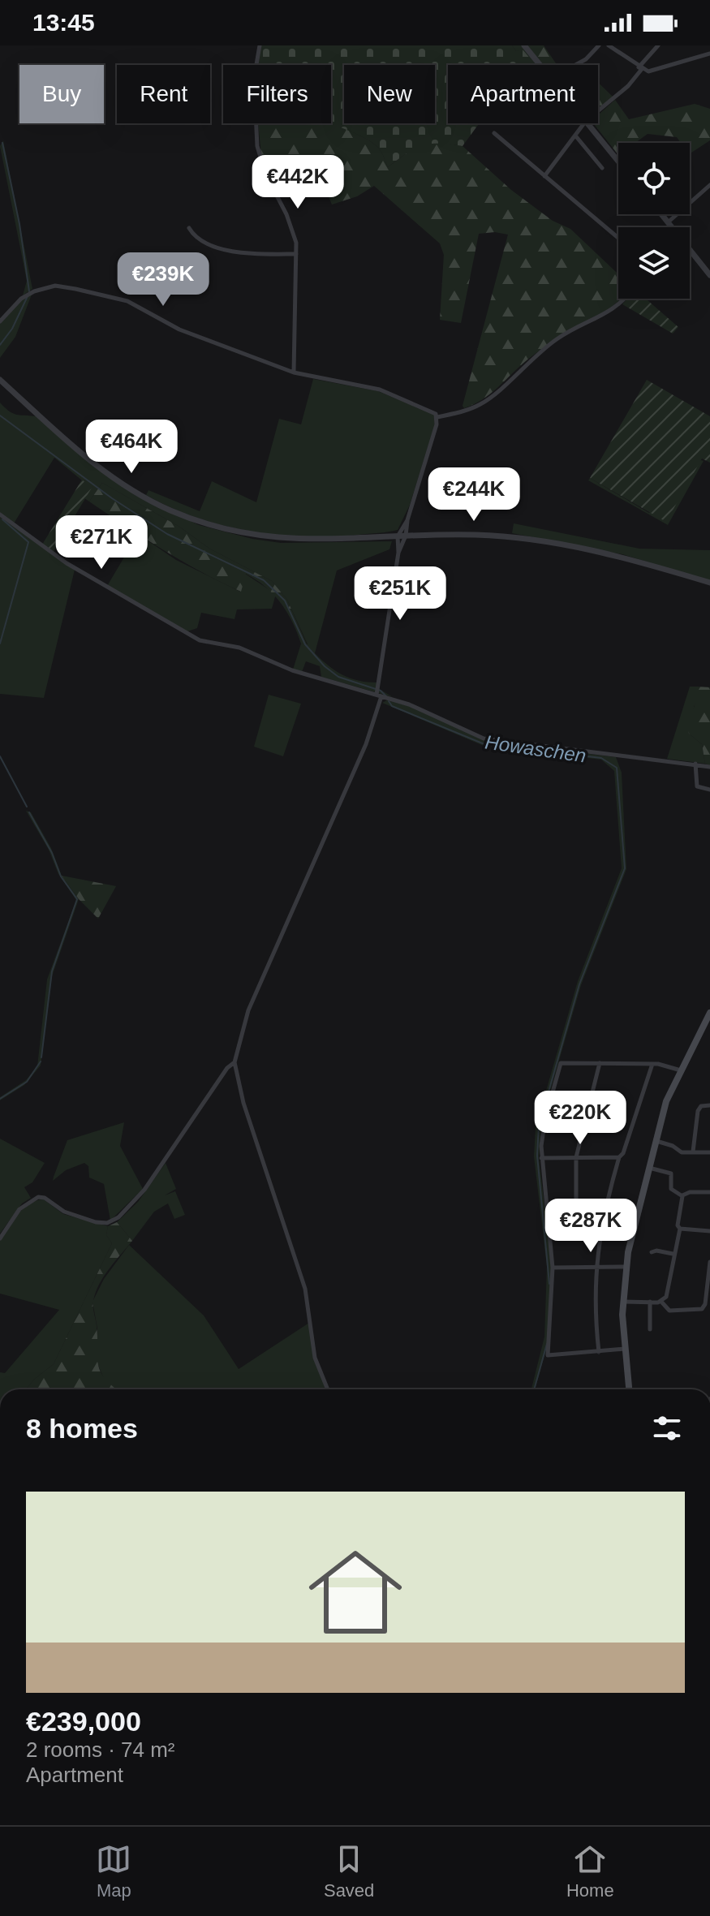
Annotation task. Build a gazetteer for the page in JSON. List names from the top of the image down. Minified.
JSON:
{"water":["Howaschen"],"page":{"status":"13:45","chip":["Buy","Rent","Filters","New","Apartment"],"price":["€442K","€239K","€464K","€244K","€271K","€251K","€220K","€287K"],"heading":"8 homes","list":[{"name":"€239,000","note":"2 rooms · 74 m² · Apartment"}],"tabs":["Map","Saved","Home"]}}
